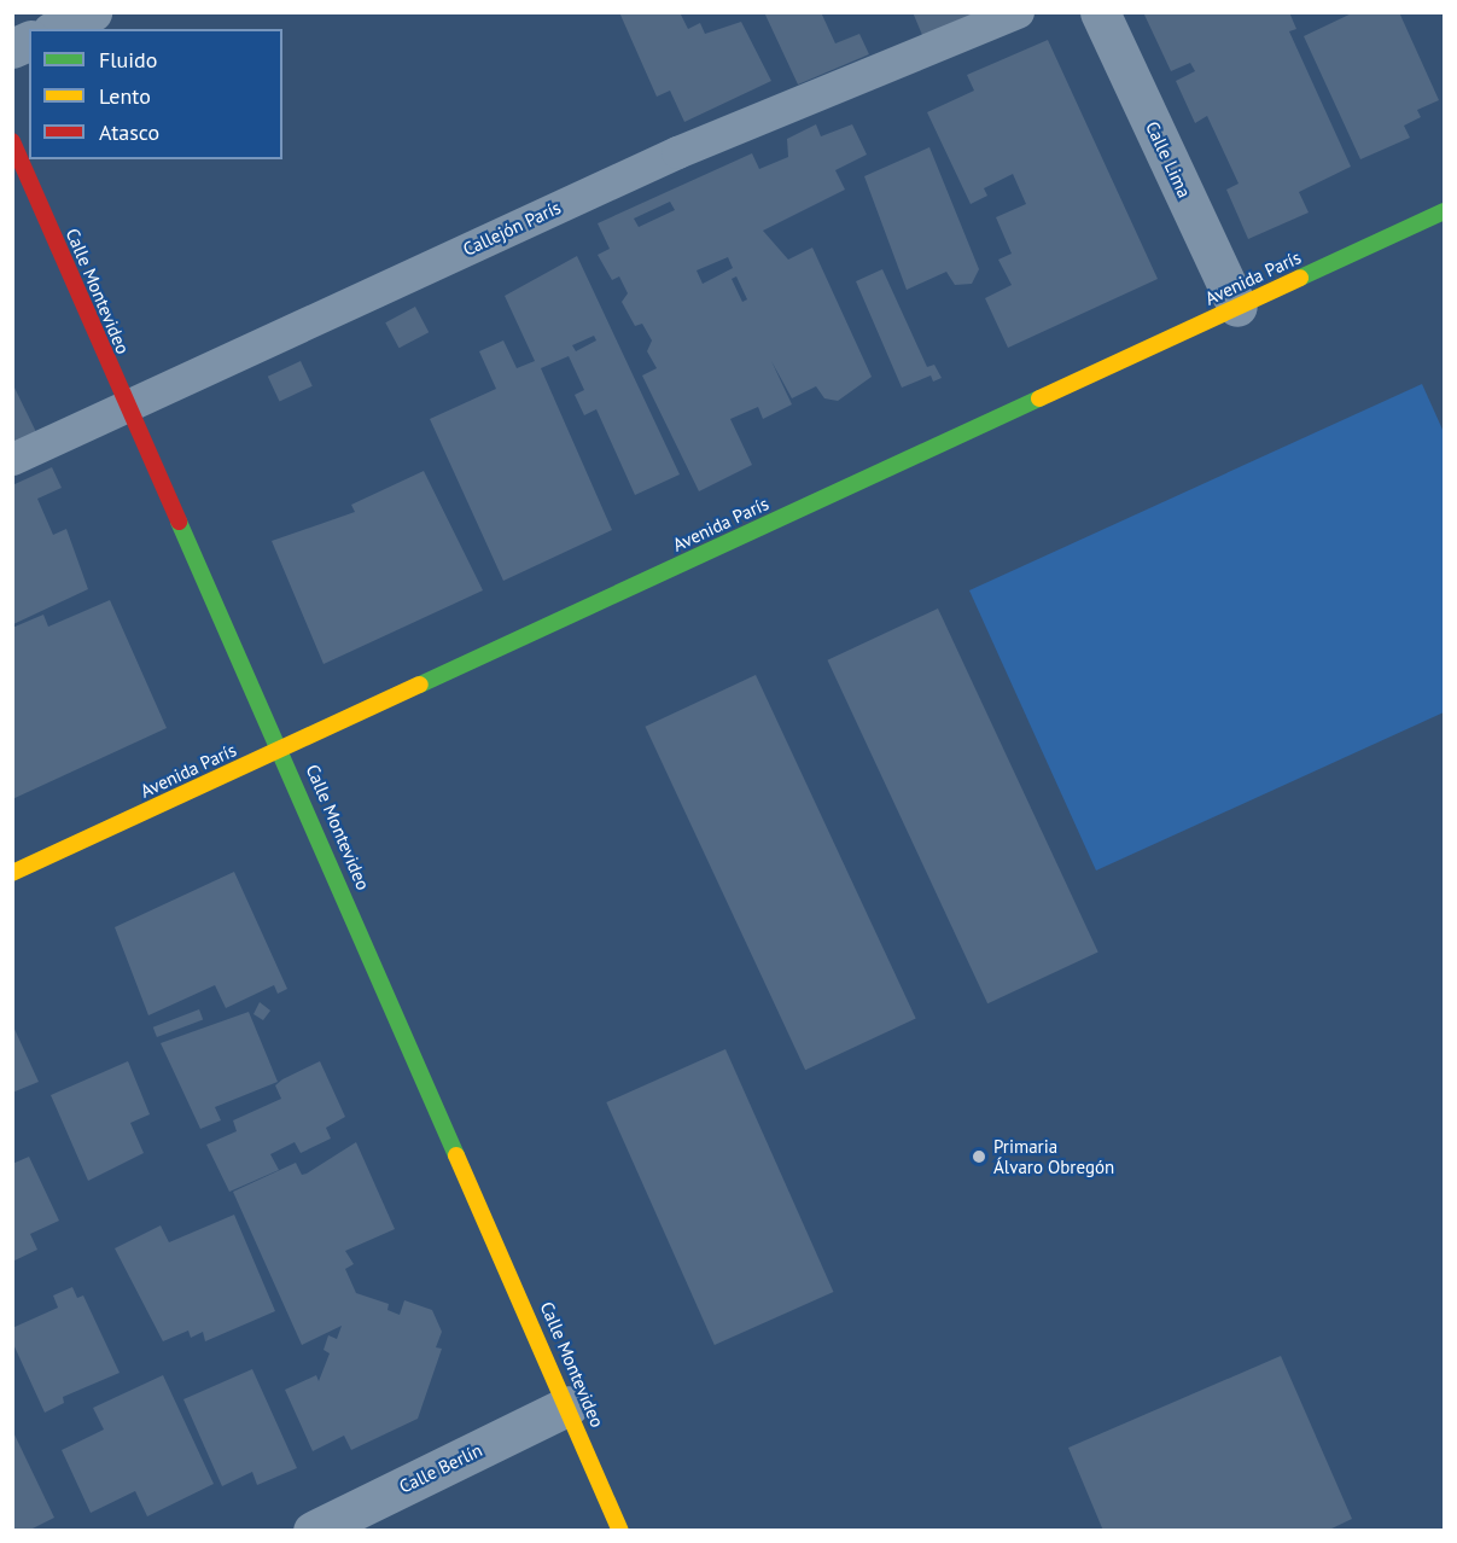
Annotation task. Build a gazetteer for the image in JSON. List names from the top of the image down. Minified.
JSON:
{"streets":{"main road":["Avenida París","Calle Montevideo"],"street":["Calle Lima","Calle Berlín"],"lane":["Callejón París"]},"crossings":[["Calle Lima","Avenida París"],["Callejón París","Calle Montevideo"],["Avenida París","Calle Montevideo"],["Calle Montevideo","Calle Berlín"]],"places":["Primaria Álvaro Obregón"],"legend":["Fluido","Lento","Atasco"]}
